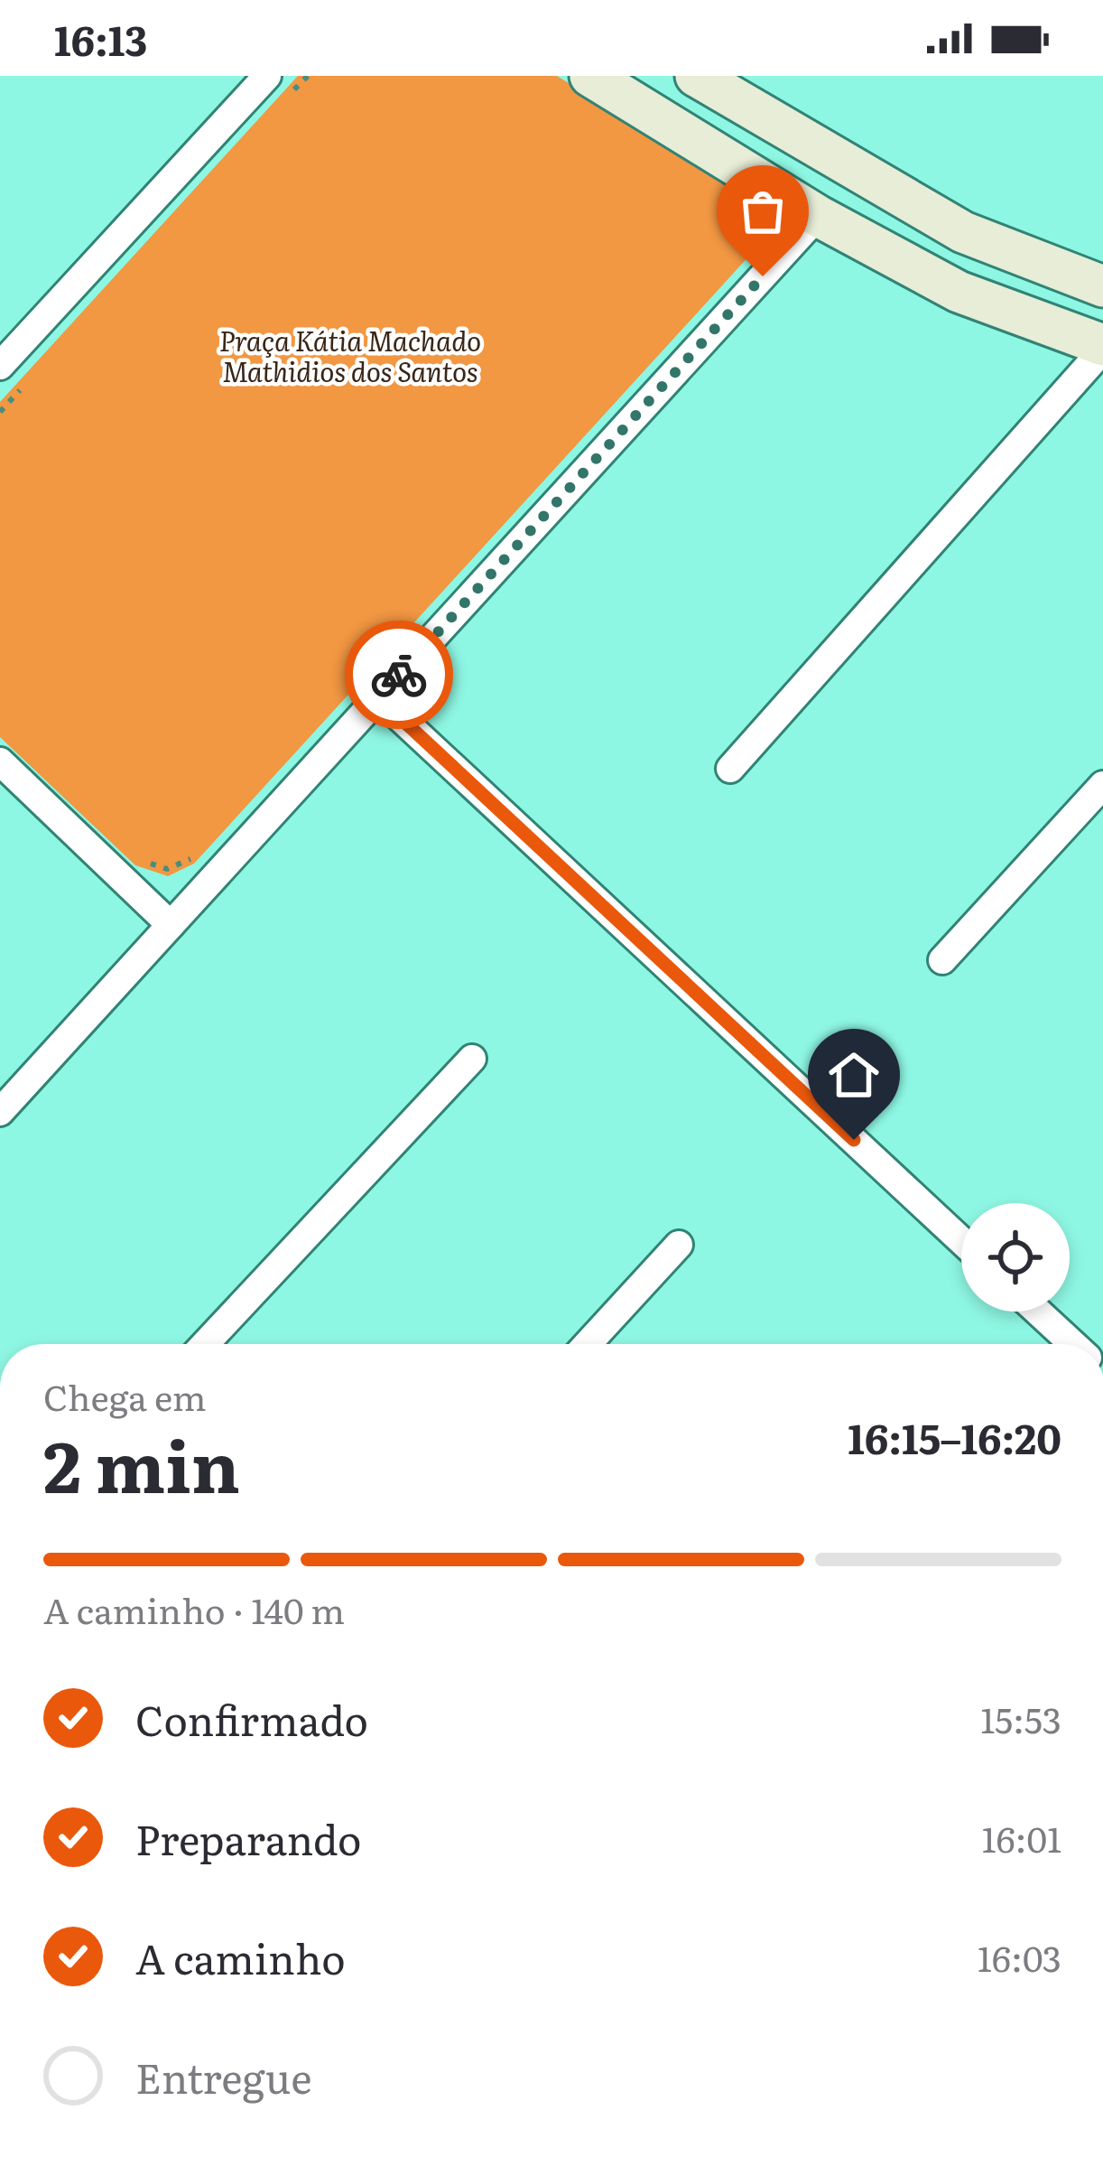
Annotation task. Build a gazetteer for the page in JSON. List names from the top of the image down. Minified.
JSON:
{"parks":["Praça Kátia Machado Mathidios dos Santos"],"page":{"status":"16:13","heading":["2 min","Chega em","16:15–16:20"],"bar":"A caminho · 140 m","list":[["Confirmado","15:53"],["Preparando","16:01"],["A caminho","16:03"],"Entregue"]}}
